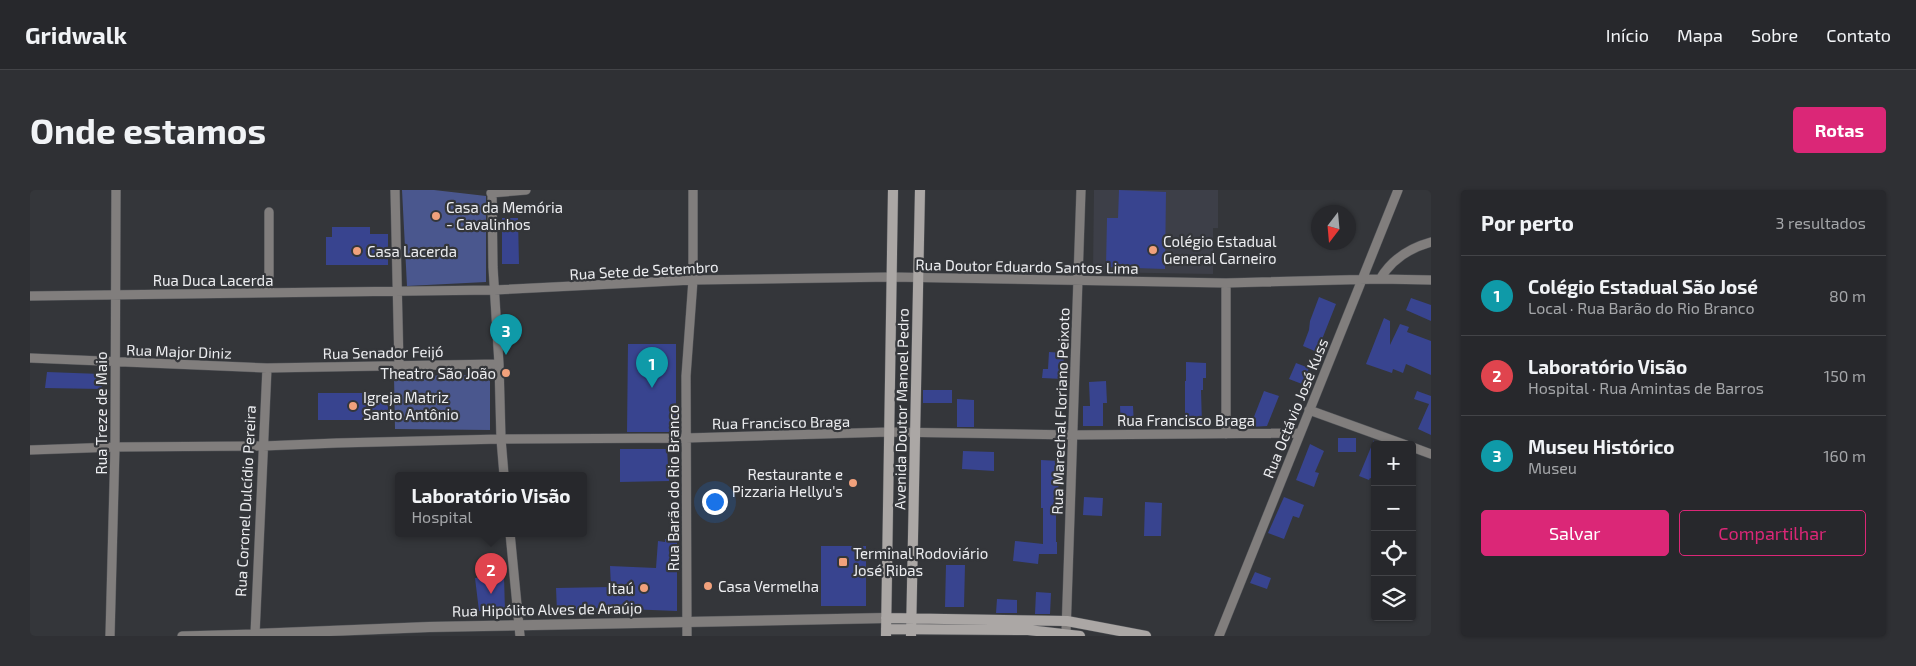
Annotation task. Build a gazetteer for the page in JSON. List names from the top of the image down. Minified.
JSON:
{"streets":{"main road":["Avenida Doutor Manoel Pedro","Rua Hipólito Alves de Araújo"],"street":["Rua Doutor Eduardo Santos Lima","Rua Sete de Setembro","Rua Duca Lacerda","Rua Major Diniz","Rua Senador Feijó","Rua Octávio José Kuss","Rua Marechal Floriano Peixoto","Rua Treze de Maio","Rua Francisco Braga","Rua Barão do Rio Branco","Rua Coronel Dulcídio Pereira"]},"crossings":[["Rua Doutor Eduardo Santos Lima","Rua Sete de Setembro"],["Rua Doutor Eduardo Santos Lima","Rua Octávio José Kuss"],["Rua Doutor Eduardo Santos Lima","Avenida Doutor Manoel Pedro"],["Rua Doutor Eduardo Santos Lima","Rua Marechal Floriano Peixoto"],["Rua Sete de Setembro","Rua Duca Lacerda"],["Rua Sete de Setembro","Avenida Doutor Manoel Pedro"],["Rua Sete de Setembro","Rua Barão do Rio Branco"],["Rua Duca Lacerda","Rua Treze de Maio"],["Rua Major Diniz","Rua Senador Feijó"],["Rua Major Diniz","Rua Treze de Maio"],["Rua Major Diniz","Rua Coronel Dulcídio Pereira"],["Rua Senador Feijó","Rua Coronel Dulcídio Pereira"],["Rua Octávio José Kuss","Rua Francisco Braga"],["Avenida Doutor Manoel Pedro","Rua Francisco Braga"],["Avenida Doutor Manoel Pedro","Rua Hipólito Alves de Araújo"],["Rua Marechal Floriano Peixoto","Rua Francisco Braga"],["Rua Marechal Floriano Peixoto","Rua Hipólito Alves de Araújo"],["Rua Treze de Maio","Rua Francisco Braga"],["Rua Francisco Braga","Rua Barão do Rio Branco"],["Rua Francisco Braga","Rua Coronel Dulcídio Pereira"],["Rua Barão do Rio Branco","Rua Hipólito Alves de Araújo"],["Rua Coronel Dulcídio Pereira","Rua Hipólito Alves de Araújo"]],"places":{"other":["Casa da Memória - Cavalinhos","Colégio Estadual General Carneiro","Casa Lacerda","Theatro São João","Igreja Matriz Santo Antônio","Restaurante e Pizzaria Hellyu's","Casa Vermelha","Itaú"],"transit":["Terminal Rodoviário José Ribas"]},"north":"bottom","page":{"header":"Gridwalk","nav":["Início","Mapa","Sobre","Contato"],"buttons":["Rotas",["Salvar","Compartilhar"]],"title":"Onde estamos","heading":["Por perto","3 resultados"],"list":[{"mark":"1","name":"Colégio Estadual São José","note":"Local · Rua Barão do Rio Branco","value":"80 m"},{"mark":"2","name":"Laboratório Visão","note":"Hospital · Rua Amintas de Barros","value":"150 m"},{"mark":"3","name":"Museu Histórico","note":"Museu","value":"160 m"}],"pins":["3","1","2"],"map_buttons":["+","−"],"popup":["Laboratório Visão","Hospital"]}}
